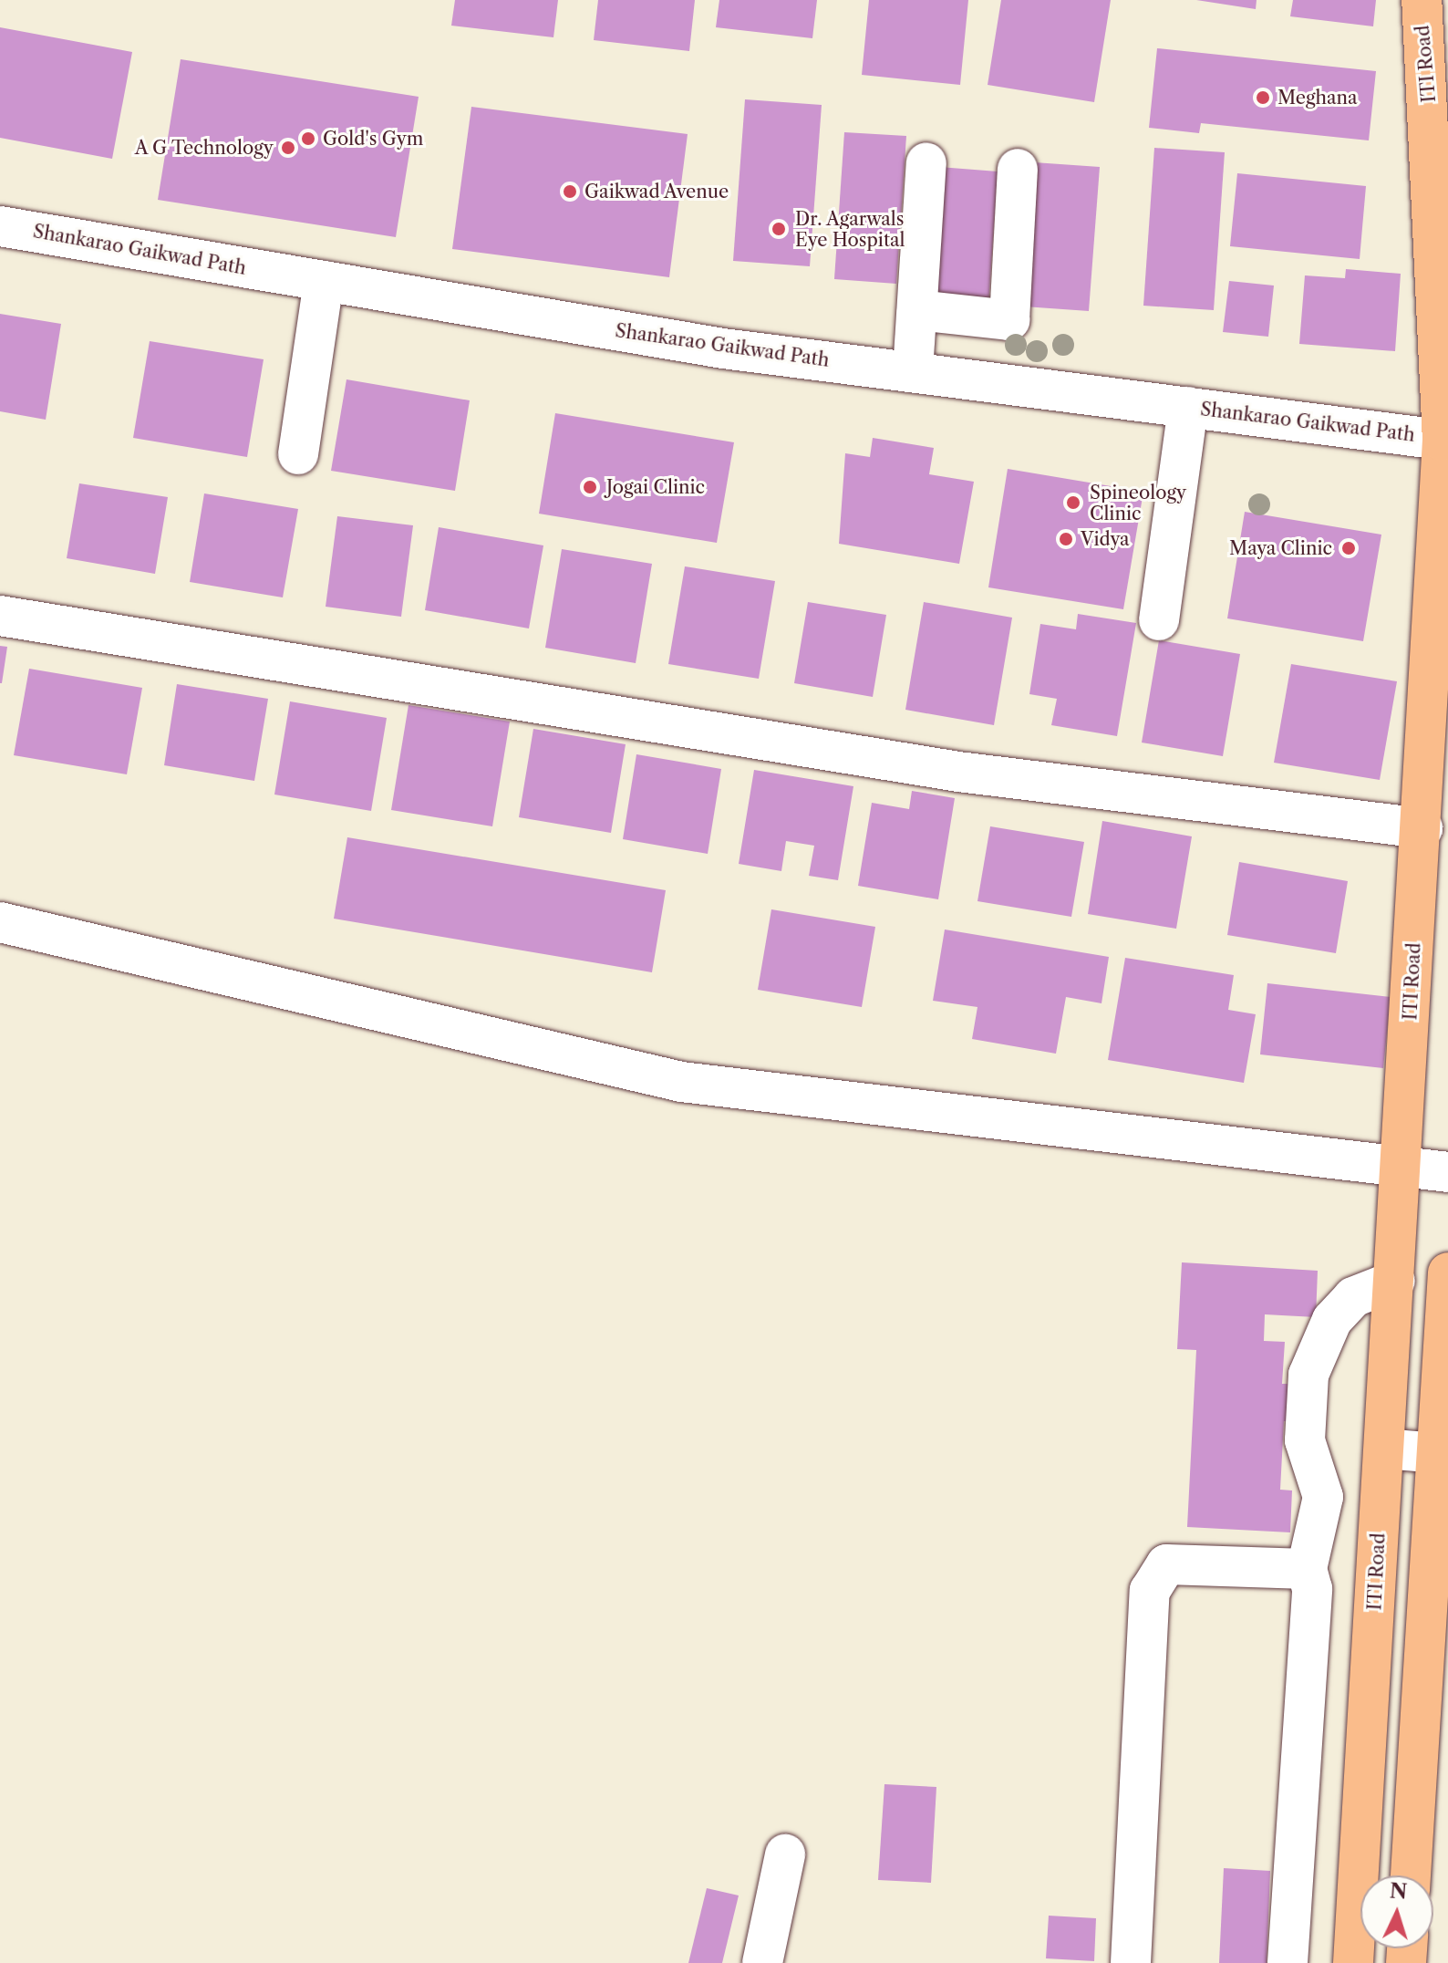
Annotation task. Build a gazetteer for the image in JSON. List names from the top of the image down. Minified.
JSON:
{"streets":{"main road":["ITI Road"],"street":["Shankarao Gaikwad Path"]},"crossings":[["ITI Road","Shankarao Gaikwad Path"]],"places":["Meghana","Gold's Gym","A G Technology","Gaikwad Avenue","Dr. Agarwals Eye Hospital","Jogai Clinic","Spineology Clinic","Vidya","Maya Clinic"],"north":"top"}
